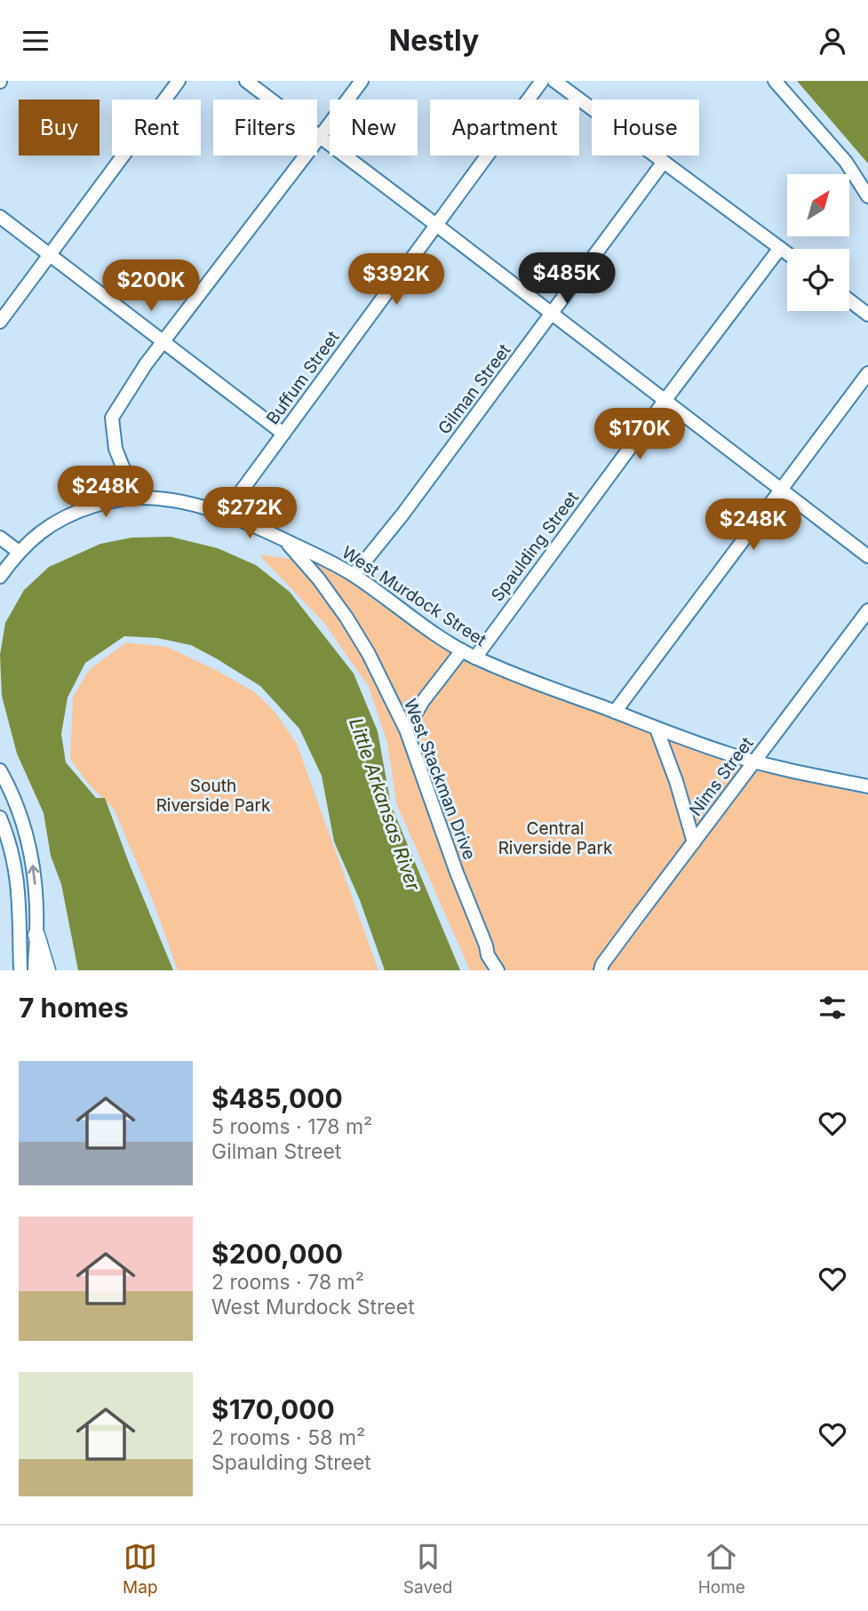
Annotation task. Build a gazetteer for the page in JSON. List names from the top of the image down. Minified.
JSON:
{"streets":{"street":["Buffum Street","Gilman Street","Spaulding Street","West Murdock Street","Nims Street","West Stackman Drive"]},"crossings":[["Buffum Street","West Murdock Street"],["Gilman Street","West Murdock Street"],["Spaulding Street","West Murdock Street"],["West Murdock Street","Nims Street"],["West Murdock Street","West Stackman Drive"]],"water":["Little Arkansas River"],"parks":["South Riverside Park","Central Riverside Park"],"north":"top right","page":{"header":"Nestly","chip":["Buy","Rent","Filters","New","Apartment","House"],"price":["$485K","$392K","$200K","$170K","$248K","$272K","$248K"],"heading":"7 homes","list":[{"name":"$485,000","note":"5 rooms · 178 m² · Gilman Street"},{"name":"$200,000","note":"2 rooms · 78 m² · West Murdock Street"},{"name":"$170,000","note":"2 rooms · 58 m² · Spaulding Street"}],"tabs":["Map","Saved","Home"]}}
